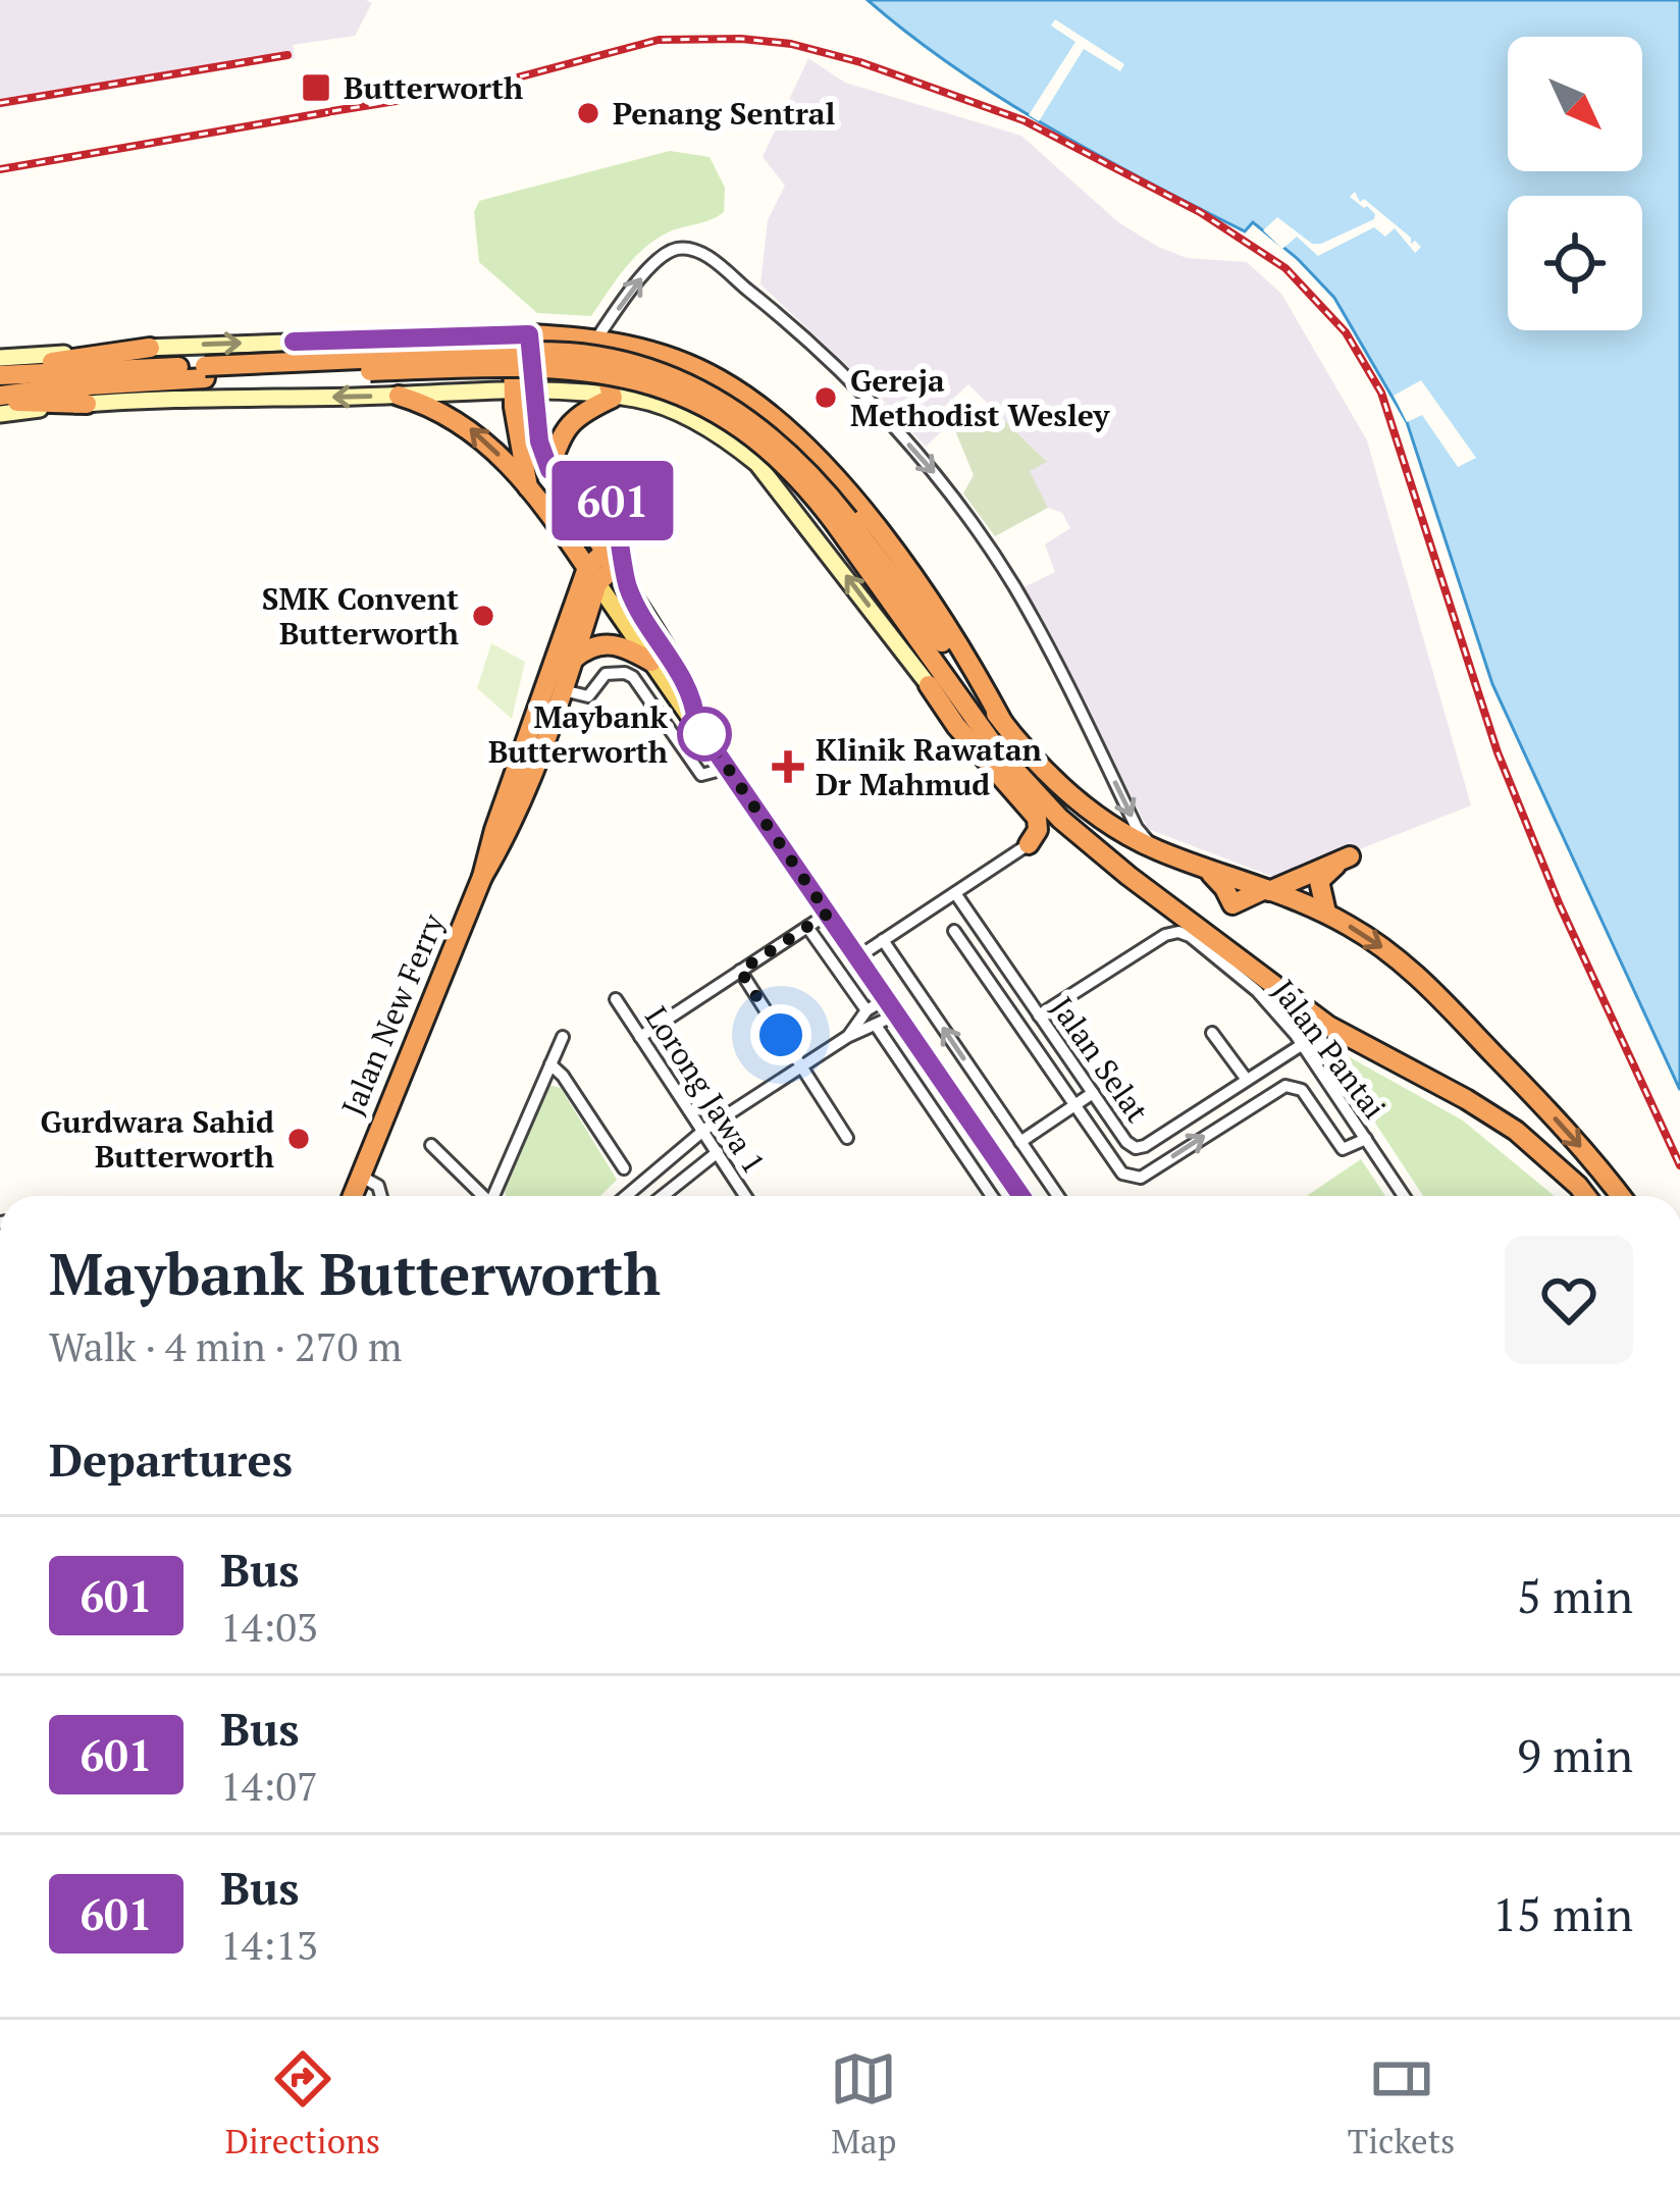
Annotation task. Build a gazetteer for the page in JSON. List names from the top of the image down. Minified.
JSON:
{"streets":{"highway":["Jalan New Ferry"],"street":["Jalan Pantai","Jalan Selat","Lorong Jawa 1"]},"crossings":[["Jalan Pantai","Jalan Selat"]],"places":{"transit":["Butterworth"],"other":["Penang Sentral","Gereja Methodist Wesley","SMK Convent Butterworth","Maybank Butterworth","Gurdwara Sahid Butterworth"],"health":["Klinik Rawatan Dr Mahmud"]},"lines":["bus line 601"],"north":"bottom right","page":{"on_map":"601","heading":[["Maybank Butterworth","Walk · 4 min · 270 m"],"Departures"],"list":[{"mark":"601","name":"Bus","note":"14:03","value":"5 min"},{"mark":"601","name":"Bus","note":"14:07","value":"9 min"},{"mark":"601","name":"Bus","note":"14:13","value":"15 min"}],"tabs":["Directions","Map","Tickets"]}}
